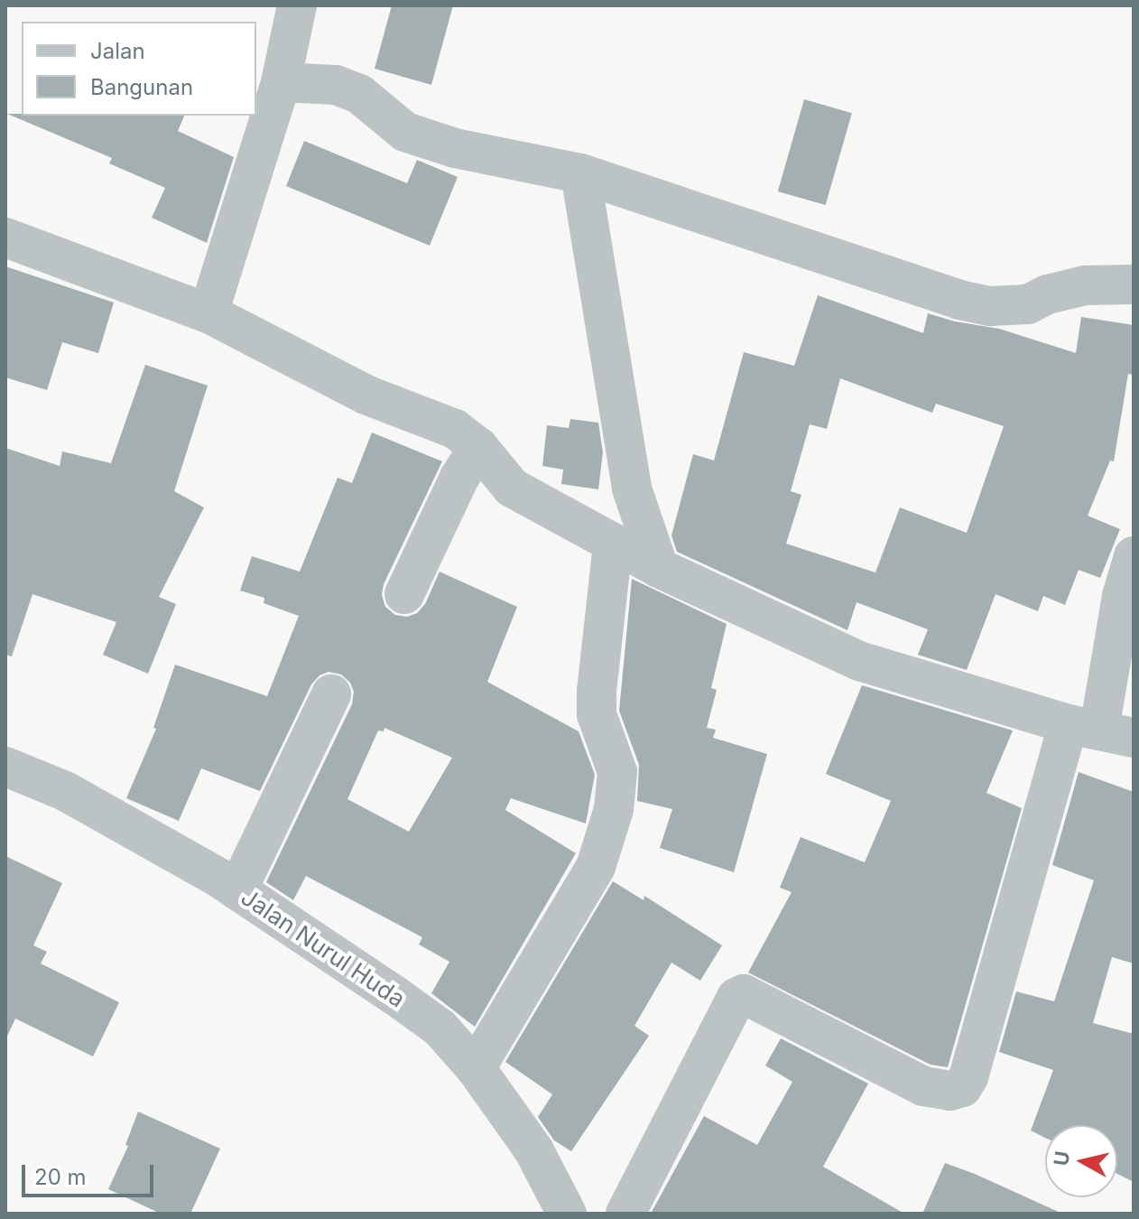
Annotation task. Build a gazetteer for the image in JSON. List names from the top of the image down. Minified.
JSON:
{"streets":{"street":["Jalan Nurul Huda"]},"legend":["Jalan","Bangunan"],"scale_bar":"20 m","north":"left"}
